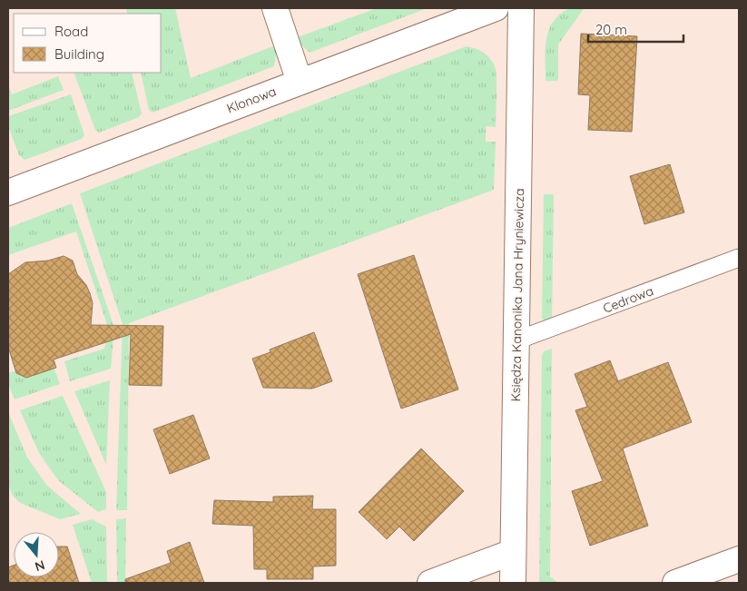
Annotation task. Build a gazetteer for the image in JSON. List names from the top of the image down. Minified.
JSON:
{"streets":{"street":["Klonowa","Księdza Kanonika Jana Hryniewicza"],"lane":["Cedrowa"]},"crossings":[["Księdza Kanonika Jana Hryniewicza","Cedrowa"]],"legend":["Road","Building"],"scale_bar":"20 m","north":"bottom"}
